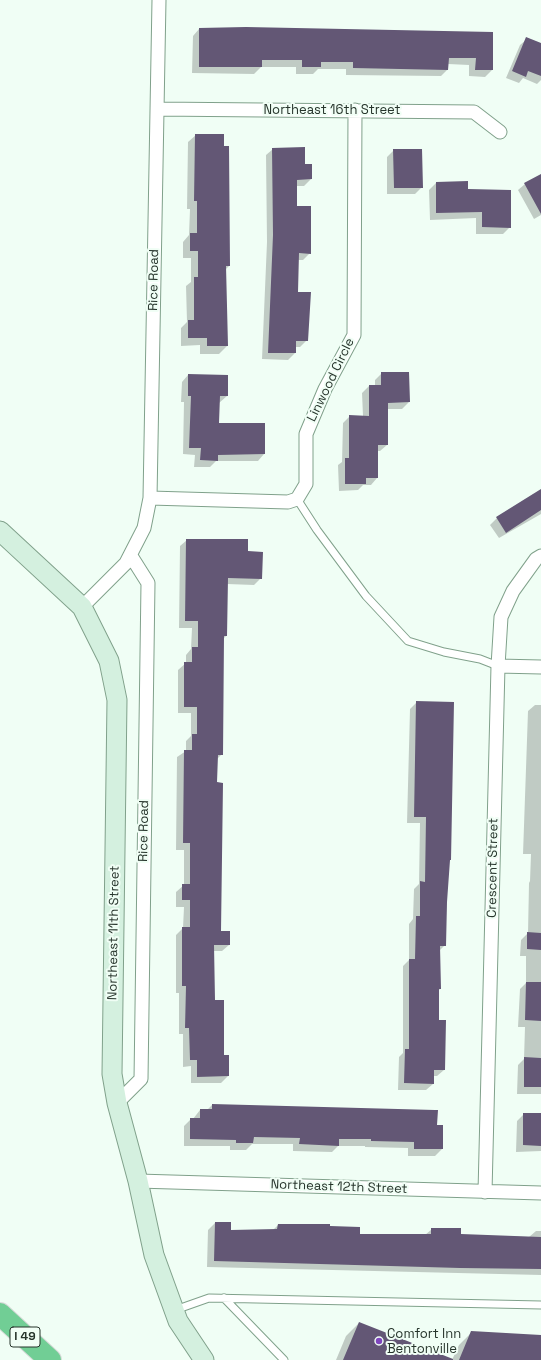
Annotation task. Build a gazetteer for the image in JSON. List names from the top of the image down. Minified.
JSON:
{"streets":{"highway":["I 49"],"street":["Northeast 16th Street","Rice Road","Linwood Circle","Crescent Street","Northeast 11th Street","Northeast 12th Street"]},"crossings":[["Northeast 16th Street","Rice Road"],["Northeast 16th Street","Linwood Circle"],["Rice Road","Northeast 11th Street"],["Crescent Street","Northeast 12th Street"],["Northeast 11th Street","Northeast 12th Street"]],"places":["Comfort Inn Bentonville"]}
